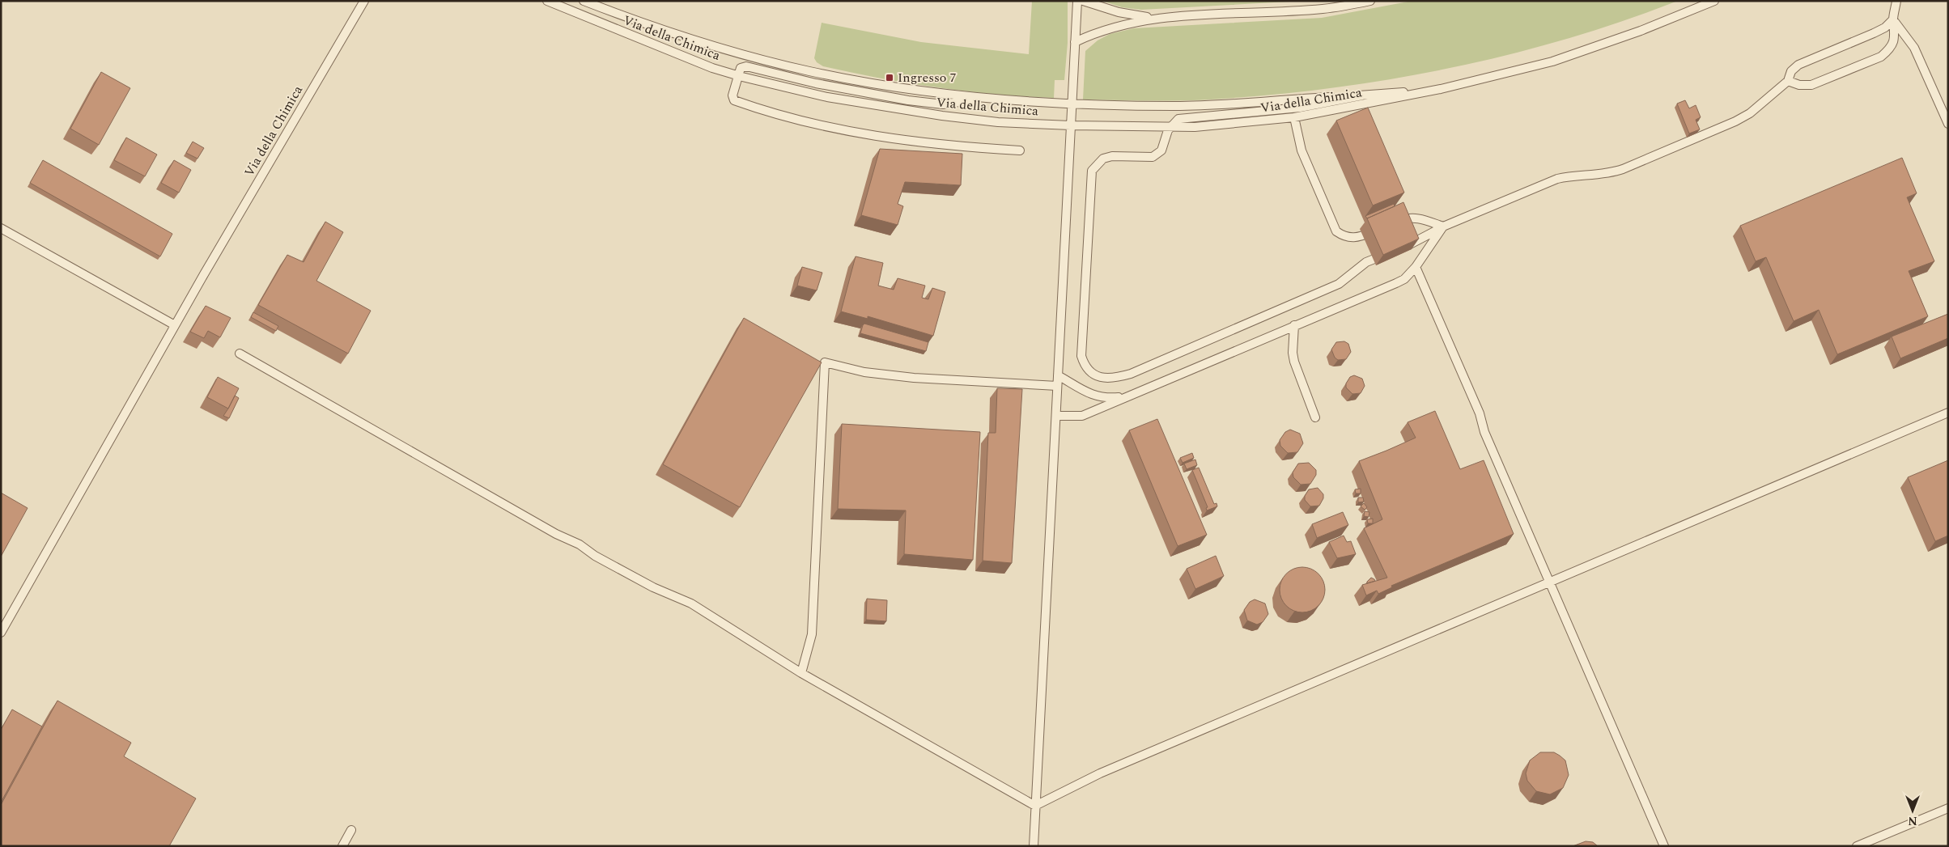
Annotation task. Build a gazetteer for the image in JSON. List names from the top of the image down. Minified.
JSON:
{"streets":{"lane":["Via della Chimica"]},"places":{"transit":["Ingresso 7"]},"north":"bottom"}
